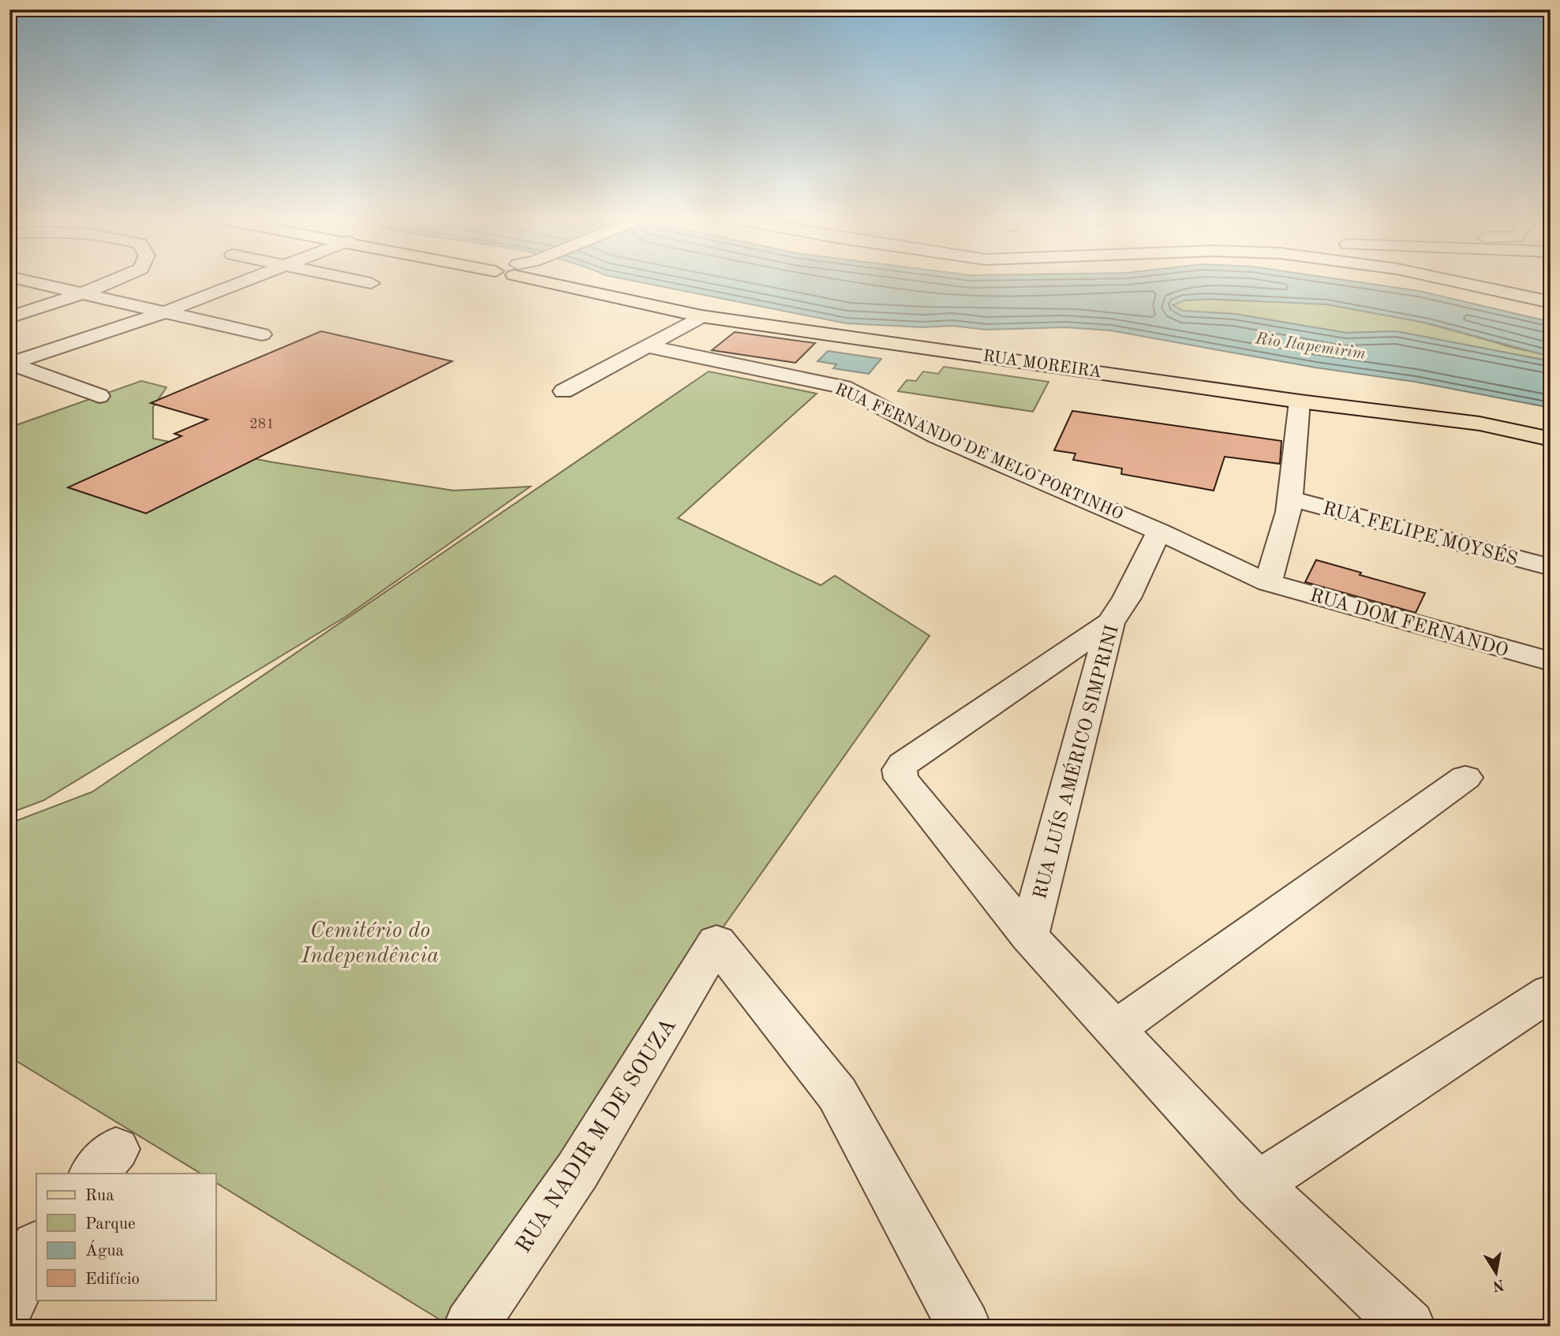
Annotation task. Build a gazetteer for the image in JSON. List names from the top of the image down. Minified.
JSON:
{"streets":{"main road":["RUA MOREIRA"],"street":["RUA FERNANDO DE MELO PORTINHO","RUA FELIPE MOYSÉS","RUA DOM FERNANDO","RUA LUÍS AMÉRICO SIMPRINI","RUA NADIR M DE SOUZA"]},"crossings":[["RUA FERNANDO DE MELO PORTINHO","RUA DOM FERNANDO"],["RUA FERNANDO DE MELO PORTINHO","RUA LUÍS AMÉRICO SIMPRINI"]],"water":["Rio Itapemirim"],"parks":["Cemitério do Independência"],"house_numbers":["281"],"legend":["Rua","Parque","Água","Edifício"],"north":"bottom"}
